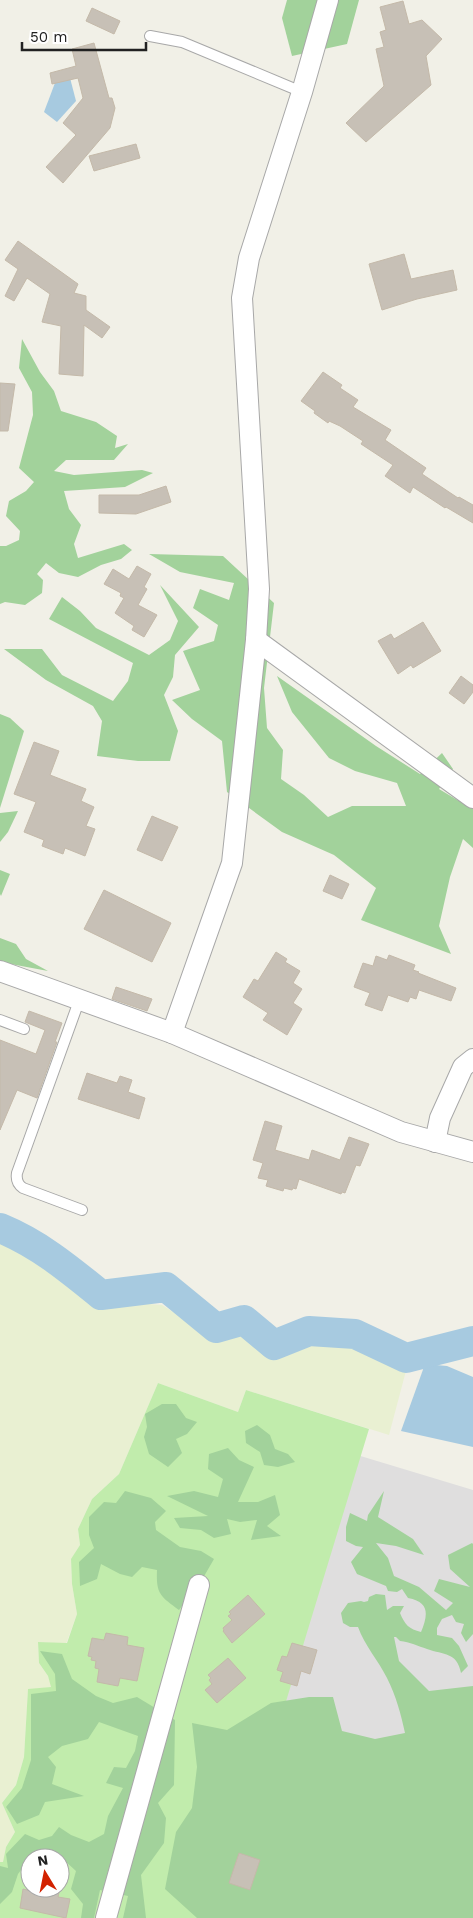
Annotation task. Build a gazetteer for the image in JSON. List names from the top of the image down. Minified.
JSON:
{"scale_bar":"50 m","north":"top"}
